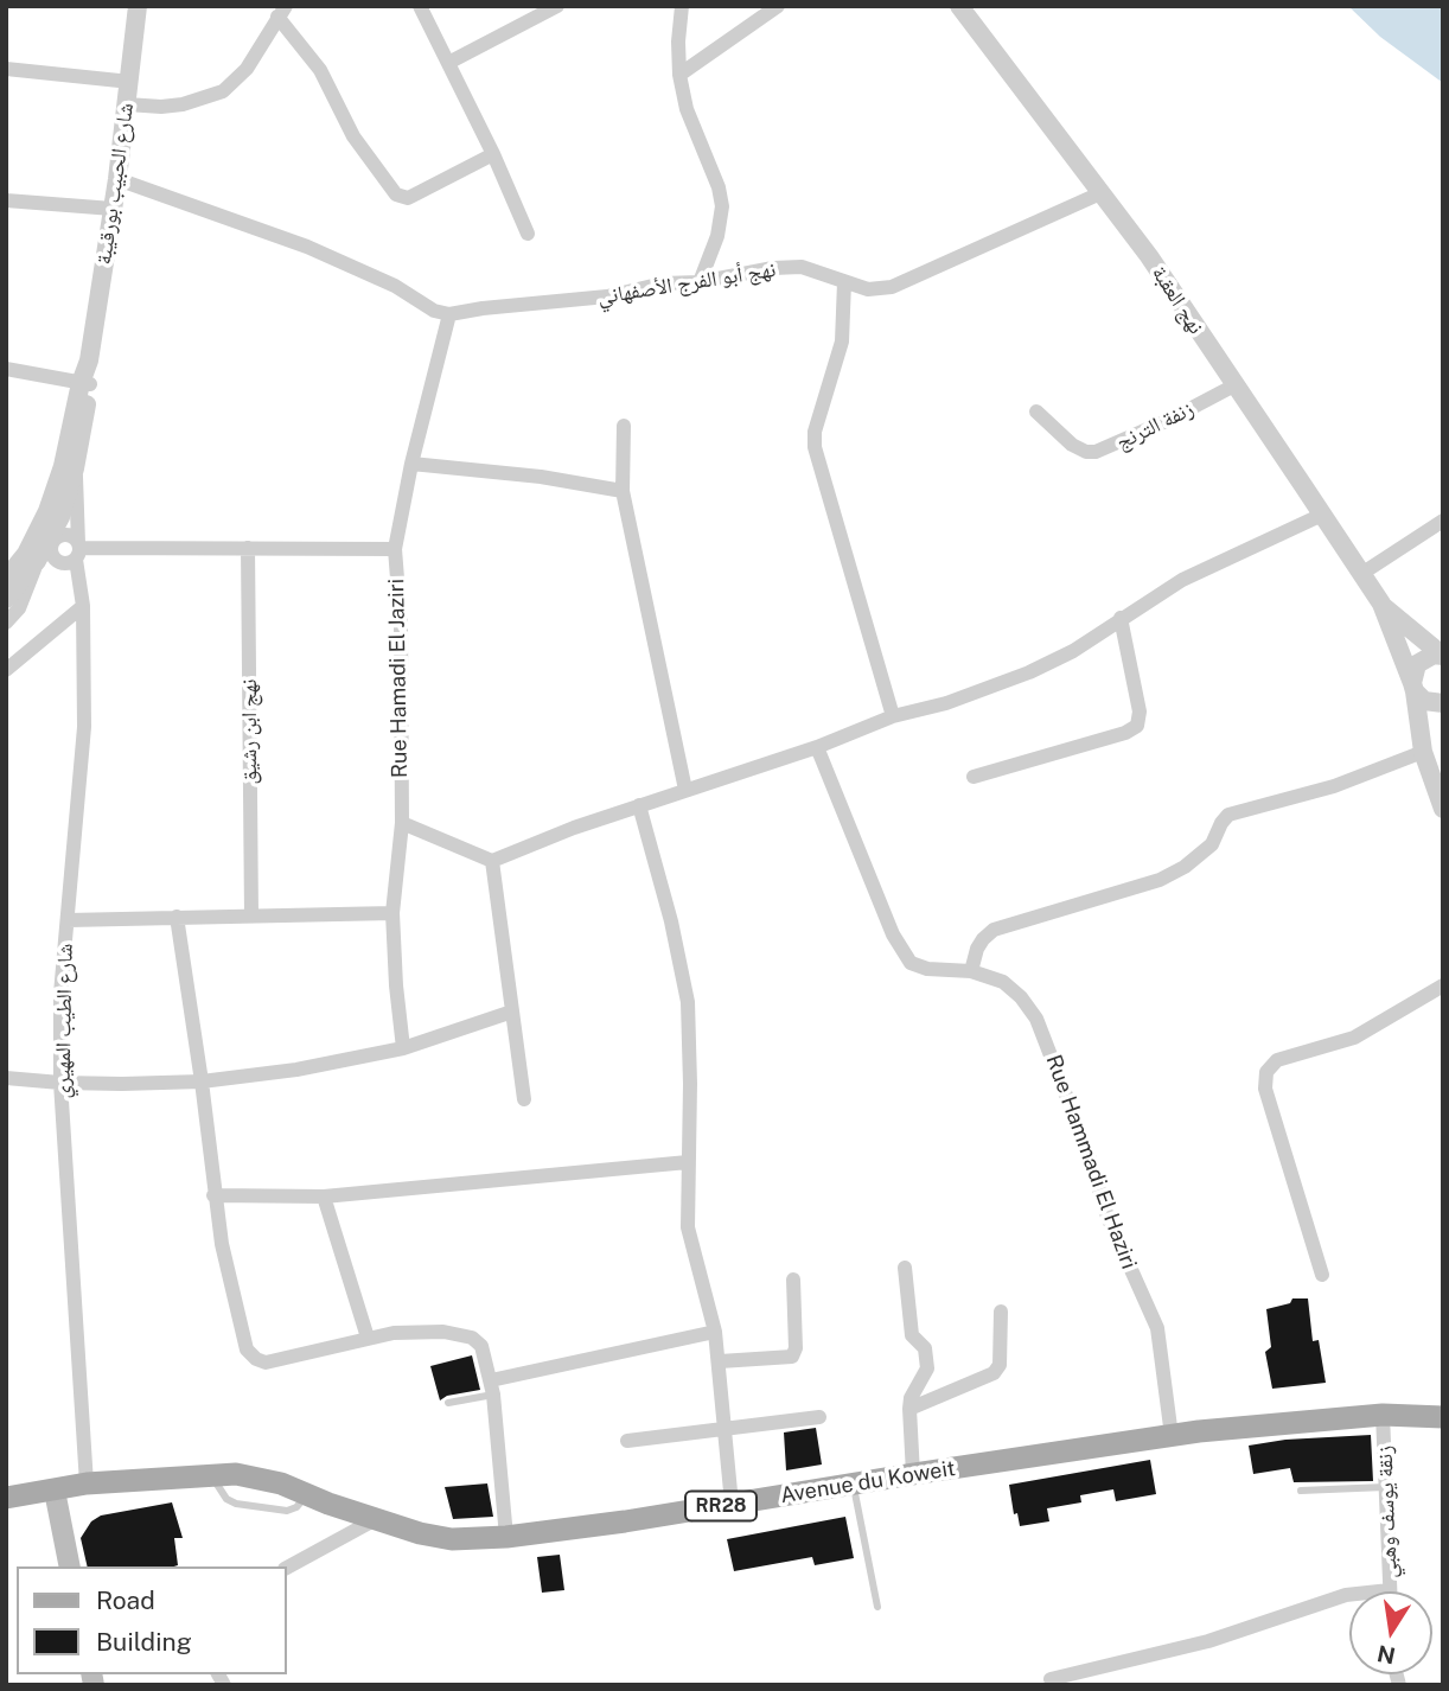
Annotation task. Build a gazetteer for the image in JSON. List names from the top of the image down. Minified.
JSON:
{"streets":{"main road":["Avenue du Koweit","RR28"],"street":["شارع الحبيب بورقيبة","نهج أبو الفرج الأصفهاني","نهج العقبة","زنفة الترنج","Rue Hamadi El Jaziri","نهج ابن رشيق","شارع الطيب المهيري","Rue Hammadi El Haziri","زنقة يوسف وهبي"]},"crossings":[["شارع الحبيب بورقيبة","شارع الطيب المهيري"],["نهج أبو الفرج الأصفهاني","نهج العقبة"],["نهج أبو الفرج الأصفهاني","Rue Hamadi El Jaziri"],["نهج العقبة","زنفة الترنج"],["شارع الطيب المهيري","Avenue du Koweit"],["Rue Hammadi El Haziri","Avenue du Koweit"],["Avenue du Koweit","زنقة يوسف وهبي"]],"legend":["Road","Building"],"north":"bottom"}
